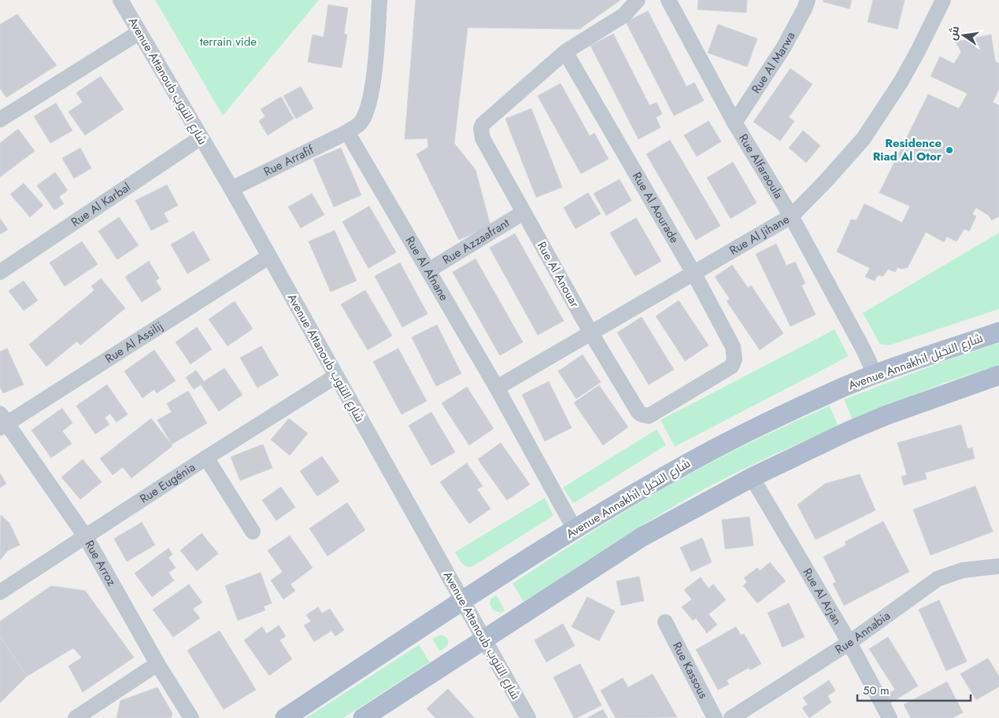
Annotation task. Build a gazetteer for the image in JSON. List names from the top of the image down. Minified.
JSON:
{"streets":{"main road":["Avenue Annakhil شارع النخيل"],"street":["Rue Al Marwa","Avenue Attanoub شارع التنوب","Rue Arrafif","Rue Alfaraoula","Rue Al Karbal","Rue Al Aourade","Rue Al Jihane","Rue Azzaafrant","Rue Al Afnane","Rue Al Anouar","Rue Al Assilij","Rue Eugénia","Rue Arroz","Rue Al Arjan","Rue Annabia","Rue Kassous"]},"crossings":[["Rue Al Marwa","Rue Alfaraoula"],["Avenue Attanoub شارع التنوب","Rue Arrafif"],["Avenue Attanoub شارع التنوب","Rue Al Karbal"],["Avenue Attanoub شارع التنوب","Rue Al Assilij"],["Avenue Attanoub شارع التنوب","Avenue Annakhil شارع النخيل"],["Avenue Attanoub شارع التنوب","Rue Eugénia"],["Rue Arrafif","Rue Al Afnane"],["Rue Alfaraoula","Rue Al Jihane"],["Rue Alfaraoula","Avenue Annakhil شارع النخيل"],["Rue Al Aourade","Rue Al Jihane"],["Rue Al Aourade","Rue Al Anouar"],["Rue Al Jihane","Rue Al Afnane"],["Rue Al Jihane","Rue Al Anouar"],["Rue Azzaafrant","Rue Al Afnane"],["Rue Azzaafrant","Rue Al Anouar"],["Rue Al Afnane","Avenue Annakhil شارع النخيل"],["Rue Al Assilij","Rue Arroz"],["Rue Eugénia","Rue Arroz"],["Rue Al Arjan","Rue Annabia"]],"parks":["terrain vide"],"places":["Residence Riad Al Otor"],"scale_bar":"50 m","north":"left"}
